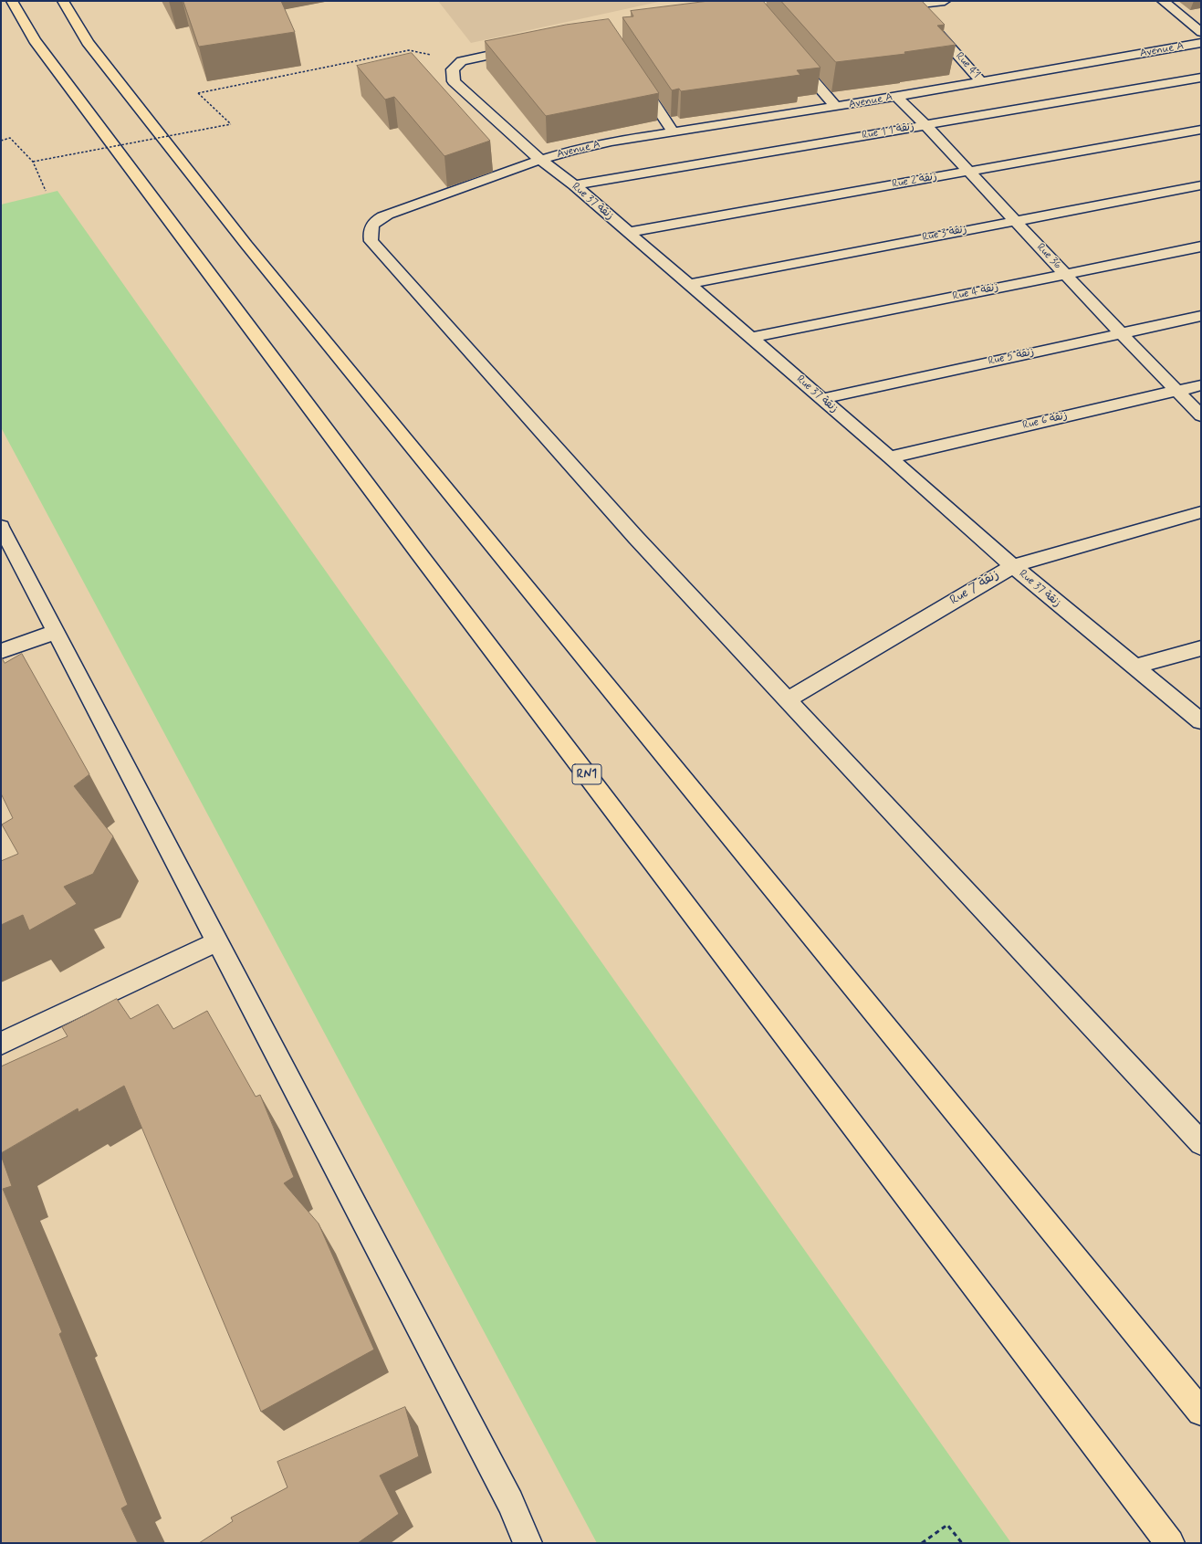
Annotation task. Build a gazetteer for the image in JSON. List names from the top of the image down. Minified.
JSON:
{"streets":{"highway":["RN1"],"street":["Avenue A","Rue 41","Rue 1 زنقة 1","Rue 2 زنقة","Rue 37 زنقة","Rue 3 زنقة","Rue 36","Rue 4 زنقة","Rue 5 زنقة","Rue 6 زنقة","Rue 7 زنقة"]},"crossings":[["Avenue A","Rue 41"],["Avenue A","Rue 37 زنقة"],["Avenue A","Rue 36"],["Avenue A","Rue 7 زنقة"],["Rue 1 زنقة 1","Rue 37 زنقة"],["Rue 1 زنقة 1","Rue 36"],["Rue 2 زنقة","Rue 37 زنقة"],["Rue 2 زنقة","Rue 36"],["Rue 37 زنقة","Rue 3 زنقة"],["Rue 37 زنقة","Rue 4 زنقة"],["Rue 37 زنقة","Rue 5 زنقة"],["Rue 37 زنقة","Rue 6 زنقة"],["Rue 37 زنقة","Rue 7 زنقة"],["Rue 3 زنقة","Rue 36"],["Rue 36","Rue 4 زنقة"],["Rue 36","Rue 5 زنقة"],["Rue 36","Rue 6 زنقة"]]}
